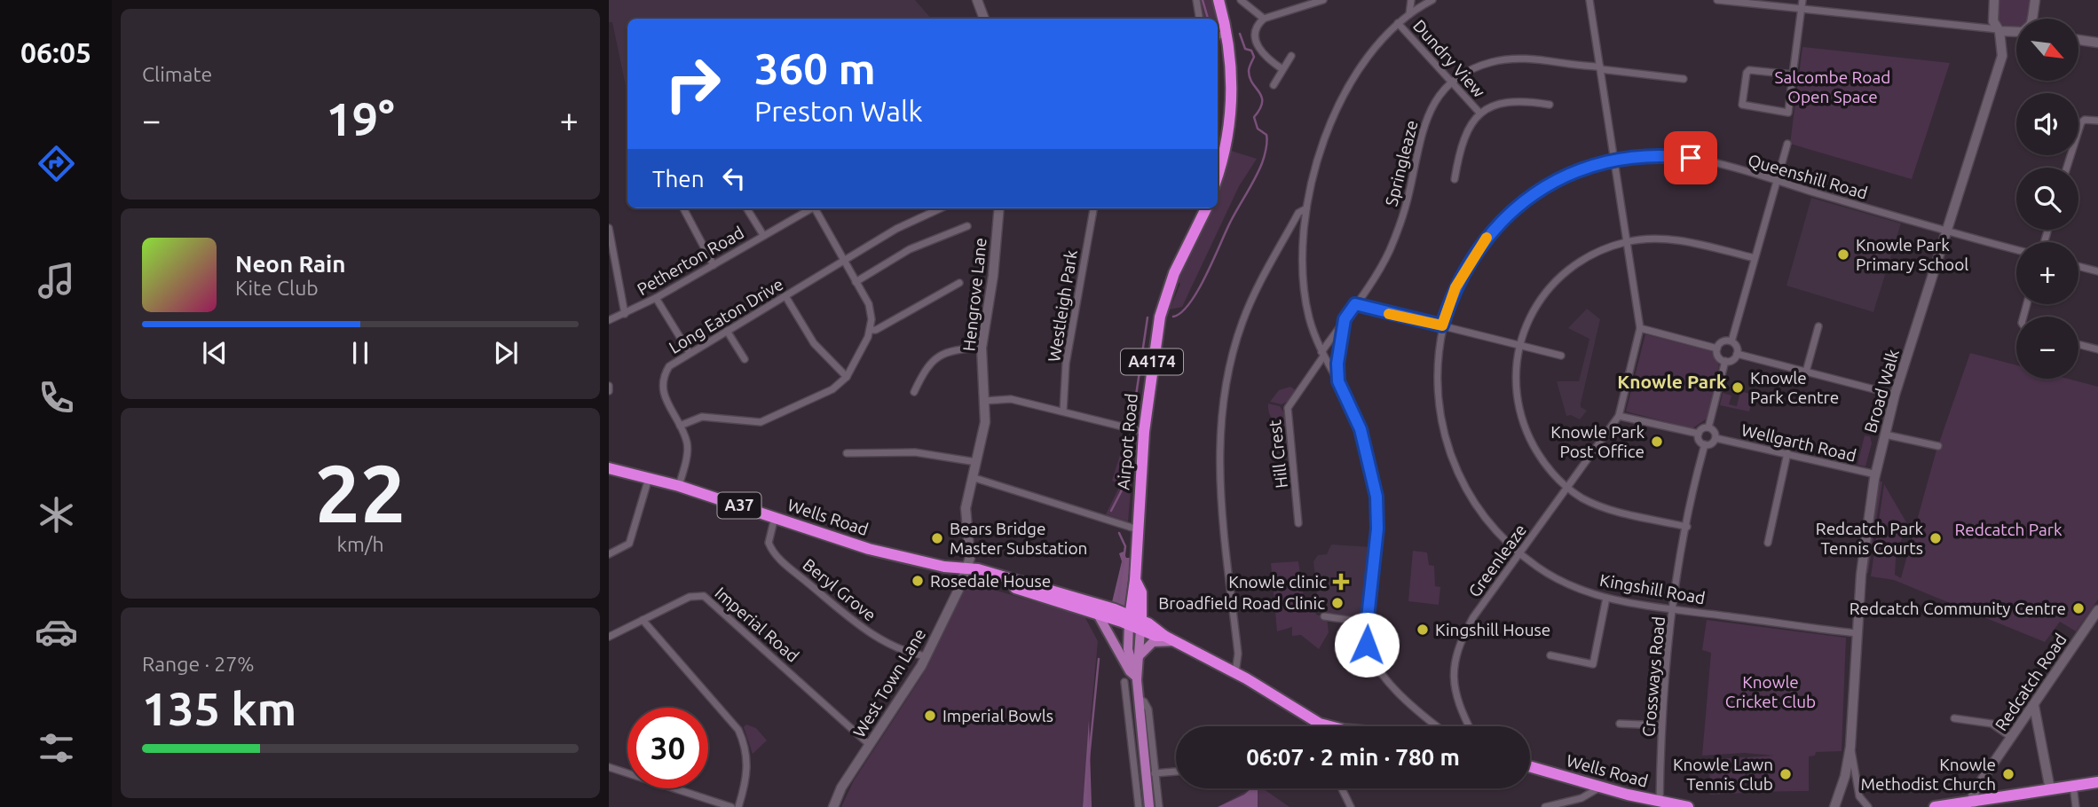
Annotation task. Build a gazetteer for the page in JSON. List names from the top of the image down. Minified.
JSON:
{"streets":{"highway":["A4174","Airport Road","A37","Wells Road"],"street":["Dundry View","Springleaze","Queenshill Road","Petherton Road","Hengrove Lane","Westleigh Park","Long Eaton Drive","Broad Walk","Wellgarth Road","Hill Crest","Greenleaze","Kingshill Road","Beryl Grove","Imperial Road","Crossways Road","Redcatch Road","West Town Lane"]},"crossings":[["Dundry View","Springleaze"],["Springleaze","Hill Crest"],["Queenshill Road","Broad Walk"],["Queenshill Road","Kingshill Road"],["Hengrove Lane","Wells Road"],["Hengrove Lane","West Town Lane"],["Long Eaton Drive","Wells Road"],["A4174","Airport Road"],["A4174","Wells Road"],["Broad Walk","Wellgarth Road"],["Broad Walk","Kingshill Road"],["Airport Road","Wells Road"],["Wellgarth Road","Crossways Road"],["Wells Road","Beryl Grove"],["Wells Road","Crossways Road"],["Wells Road","West Town Lane"],["Greenleaze","Kingshill Road"],["Kingshill Road","Crossways Road"],["Beryl Grove","West Town Lane"],["Imperial Road","West Town Lane"]],"districts":["Knowle Park"],"parks":["Salcombe Road Open Space","Redcatch Park","Knowle Cricket Club"],"places":{"other":["Knowle Park Primary School","Knowle Park Centre","Knowle Park Post Office","Bears Bridge Master Substation","Redcatch Park Tennis Courts","Rosedale House","Broadfield Road Clinic","Redcatch Community Centre","Kingshill House","Imperial Bowls","Knowle Lawn Tennis Club","Knowle Methodist Church"],"health":["Knowle clinic"]},"north":"bottom right","page":{"tabs":"06:05","tile":["Climate",["22","km/h"],["Range · 27%","135 km"]],"map_buttons":["+","−"],"turn":["360 m","Preston Walk"],"heat":["−","19°","+"],"then":"Then","song":["Neon Rain","Kite Club"],"limit":"30","trip":"06:07 · 2 min · 780 m"}}
